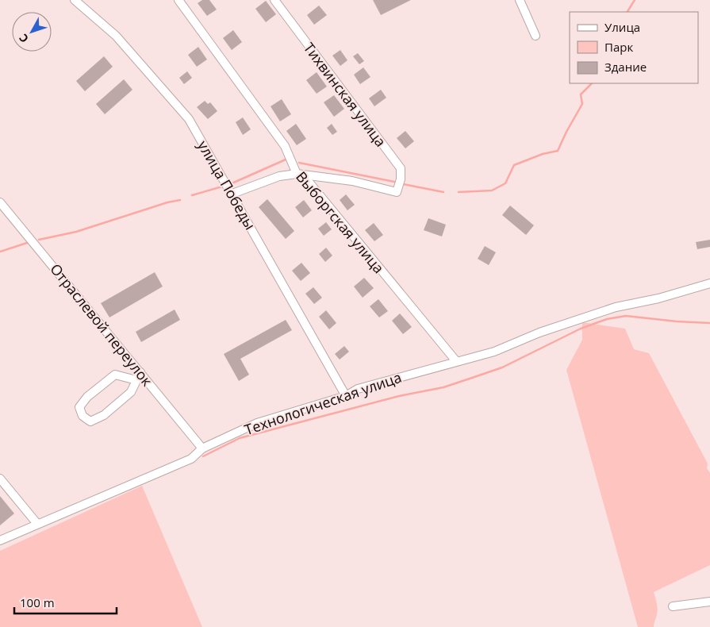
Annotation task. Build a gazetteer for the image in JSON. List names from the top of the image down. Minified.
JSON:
{"streets":{"street":["Тихвинская улица","улица Победы","Выборгская улица","Отраслевой переулок","Технологическая улица"]},"crossings":[["Тихвинская улица","Выборгская улица"],["улица Победы","Технологическая улица"],["Выборгская улица","Технологическая улица"],["Отраслевой переулок","Технологическая улица"]],"legend":["Улица","Парк","Здание"],"scale_bar":"100 m","north":"bottom left"}
